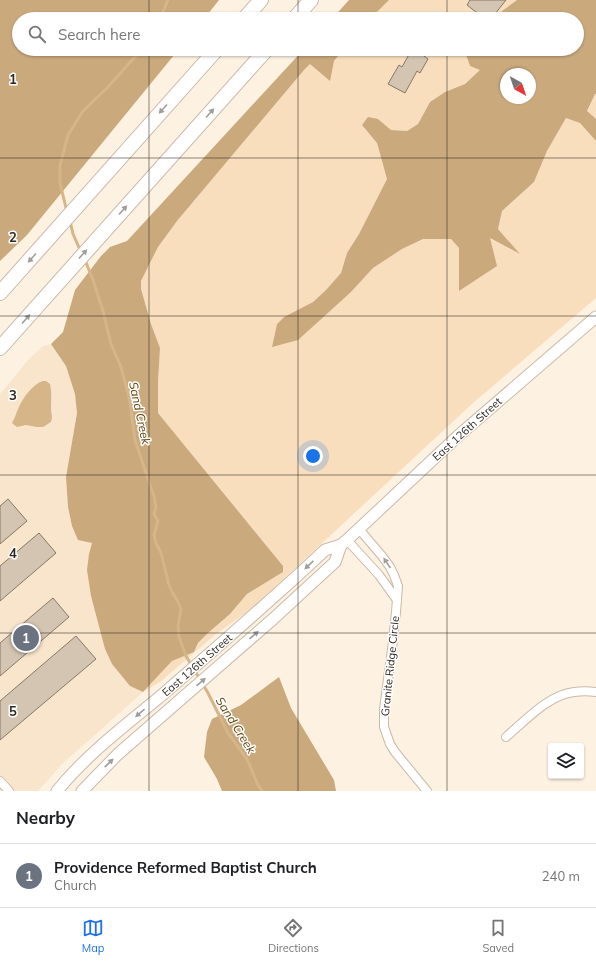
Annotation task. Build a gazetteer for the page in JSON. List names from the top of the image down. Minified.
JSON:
{"streets":{"main road":["East 126th Street"],"street":["Granite Ridge Circle"]},"crossings":[["East 126th Street","Granite Ridge Circle"]],"water":["Sand Creek"],"north":"bottom right","page":{"search":"Search here","pins":"1","heading":"Nearby","list":[{"mark":"1","name":"Providence Reformed Baptist Church","note":"Church","value":"240 m"}],"nav":["Map","Directions","Saved"]},"grid":{"rows":["1","2","3","4","5"]}}
